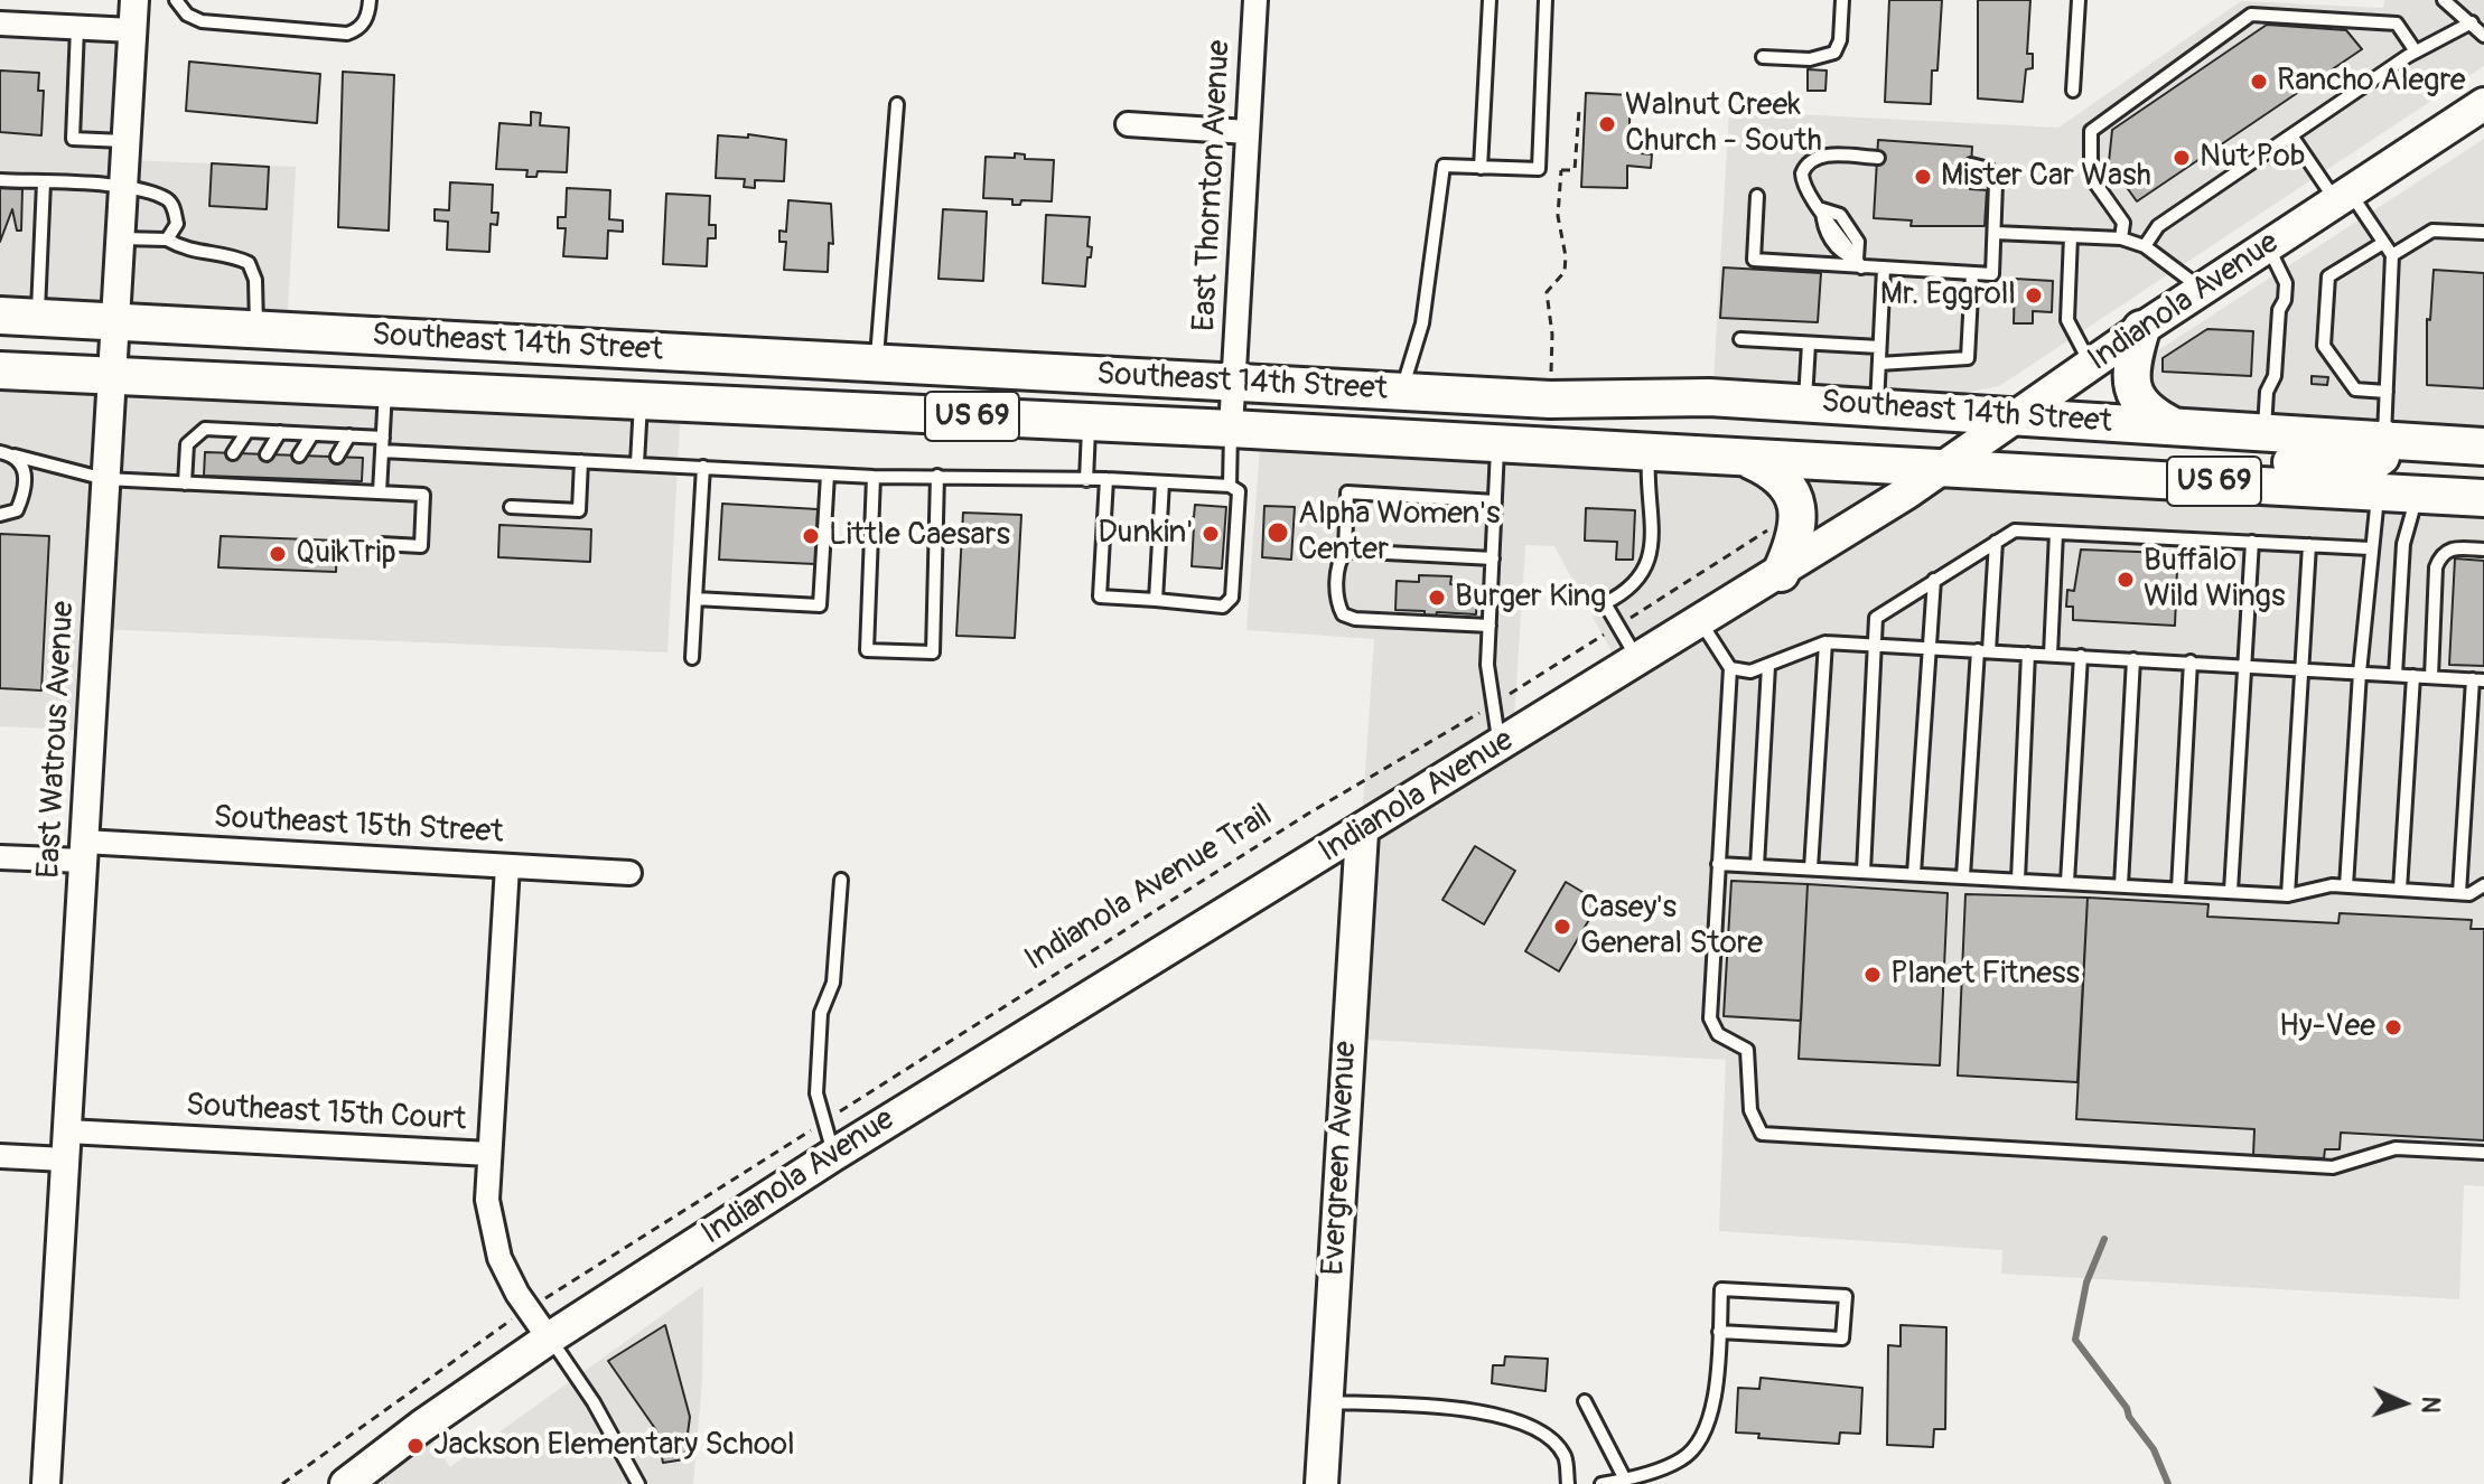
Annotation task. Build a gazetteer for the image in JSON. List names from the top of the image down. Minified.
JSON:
{"streets":{"main road":["Indianola Avenue","Southeast 14th Street","US 69","Evergreen Avenue"],"street":["East Thornton Avenue","East Watrous Avenue","Southeast 15th Street","Southeast 15th Court"],"path":["Indianola Avenue Trail"]},"crossings":[["East Thornton Avenue","Southeast 14th Street"],["Indianola Avenue","Southeast 14th Street"],["Indianola Avenue","Southeast 15th Court"],["Indianola Avenue","Evergreen Avenue"],["Southeast 14th Street","East Watrous Avenue"],["East Watrous Avenue","Southeast 15th Street"],["East Watrous Avenue","Southeast 15th Court"]],"places":["Rancho Alegre","Walnut Creek Church - South","Nut Pob","Mister Car Wash","Mr. Eggroll","Alpha Women's Center","Dunkin'","Little Caesars","QuikTrip","Buffalo Wild Wings","Burger King","Casey's General Store","Planet Fitness","Hy-Vee","Jackson Elementary School"],"north":"right"}
